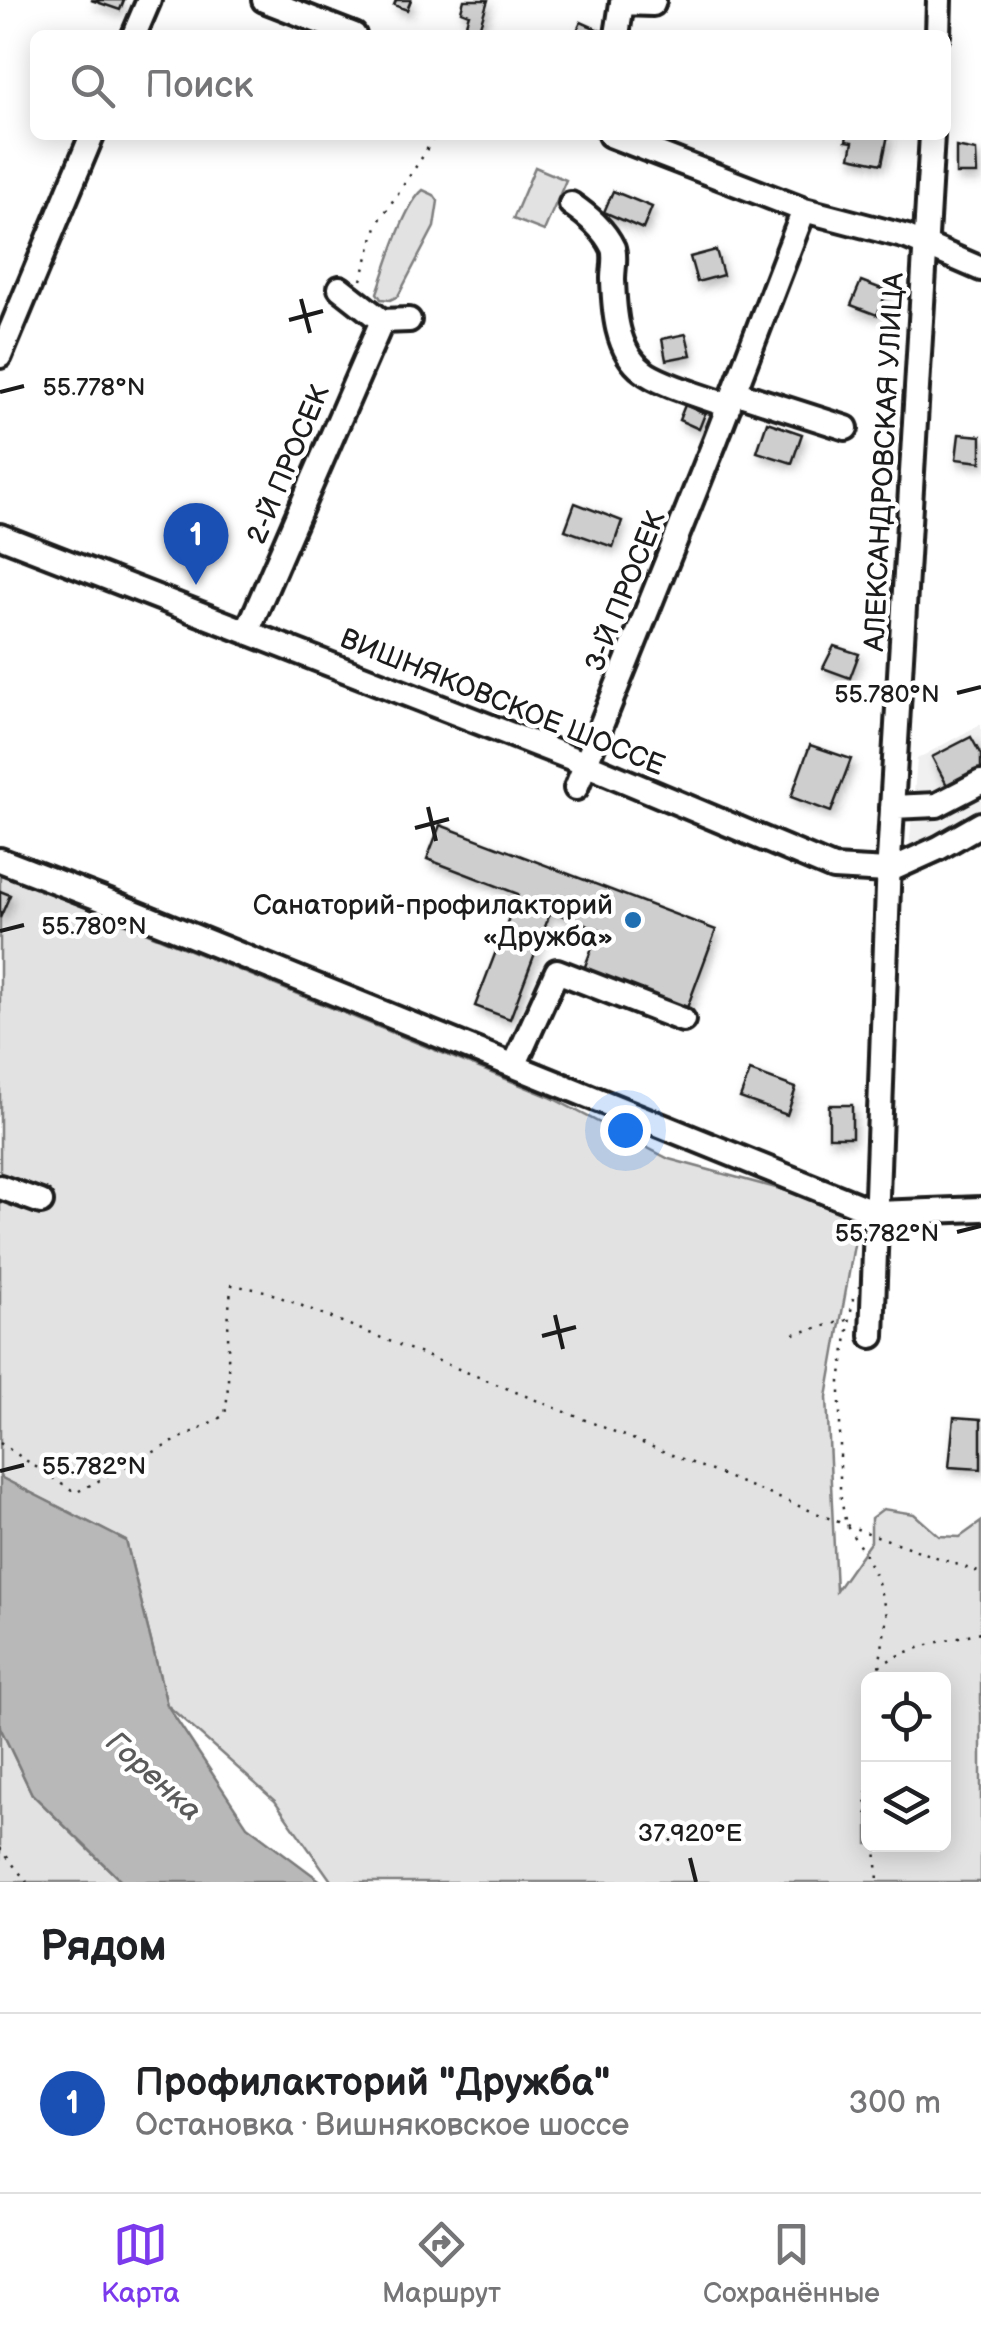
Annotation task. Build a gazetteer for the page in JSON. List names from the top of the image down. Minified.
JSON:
{"streets":{"street":["АЛЕКСАНДРОВСКАЯ УЛИЦА","2-Й ПРОСЕК","3-Й ПРОСЕК","ВИШНЯКОВСКОЕ ШОССЕ"]},"crossings":[["АЛЕКСАНДРОВСКАЯ УЛИЦА","ВИШНЯКОВСКОЕ ШОССЕ"],["2-Й ПРОСЕК","ВИШНЯКОВСКОЕ ШОССЕ"],["3-Й ПРОСЕК","ВИШНЯКОВСКОЕ ШОССЕ"]],"water":["Горенка"],"places":["Санаторий-профилакторий «Дружба»"],"page":{"search":"Поиск","pins":"1","heading":"Рядом","list":[{"mark":"1","name":"Профилакторий \"Дружба\"","note":"Остановка · Вишняковское шоссе","value":"300 m"}],"nav":["Карта","Маршрут","Сохранённые"]},"coordinates":["55.778°N","55.780°N","55.782°N","37.920°E"]}
